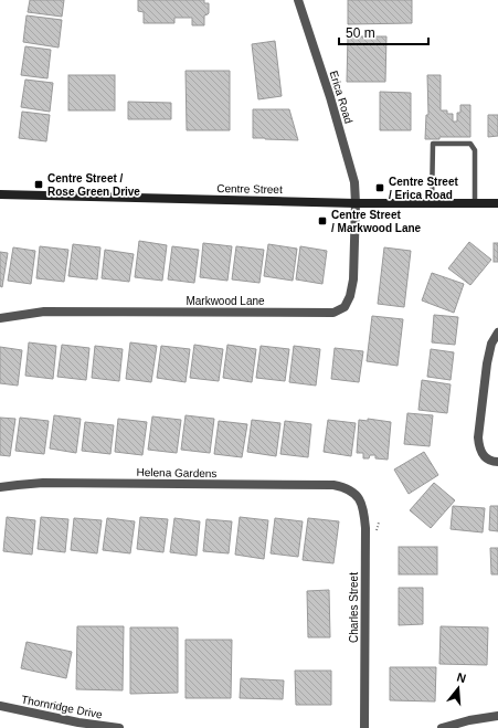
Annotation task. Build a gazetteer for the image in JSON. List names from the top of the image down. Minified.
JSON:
{"streets":{"main road":["Centre Street"],"street":["Erica Road","Markwood Lane","Helena Gardens","Charles Street","Thornridge Drive"]},"crossings":[["Erica Road","Centre Street"],["Erica Road","Markwood Lane"],["Centre Street","Markwood Lane"],["Helena Gardens","Charles Street"]],"places":{"transit":["Centre Street / Rose Green Drive","Centre Street / Erica Road","Centre Street / Markwood Lane"]},"scale_bar":"50 m","north":"top"}
